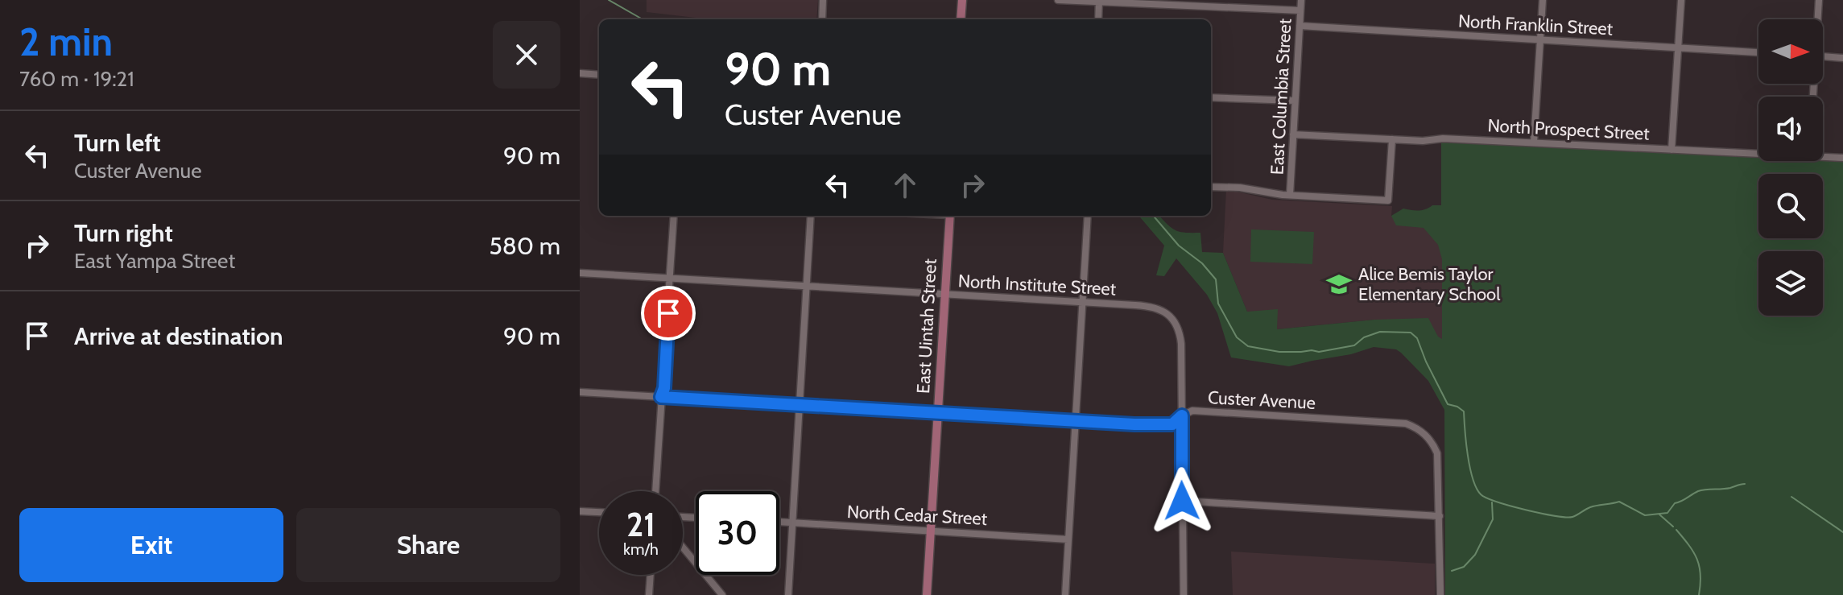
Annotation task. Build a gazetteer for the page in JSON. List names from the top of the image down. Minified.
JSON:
{"streets":{"main road":["East Uintah Street"],"street":["North Franklin Street","East Columbia Street","North Prospect Street","North Institute Street","Custer Avenue","North Cedar Street"]},"crossings":[["North Franklin Street","East Columbia Street"],["East Columbia Street","North Prospect Street"],["North Institute Street","East Uintah Street"],["North Institute Street","Custer Avenue"],["East Uintah Street","Custer Avenue"],["East Uintah Street","North Cedar Street"]],"places":{"school or university":["Alice Bemis Taylor Elementary School"]},"north":"right","page":{"heading":["2 min","760 m · 19:21"],"turn":["90 m","Custer Avenue"],"list":[{"name":"Turn left","note":"Custer Avenue","value":"90 m"},{"name":"Turn right","note":"East Yampa Street","value":"580 m"},{"name":"Arrive at destination","value":"90 m"}],"speed":"21 km/h","limit":"30","buttons":["Exit","Share"]}}
